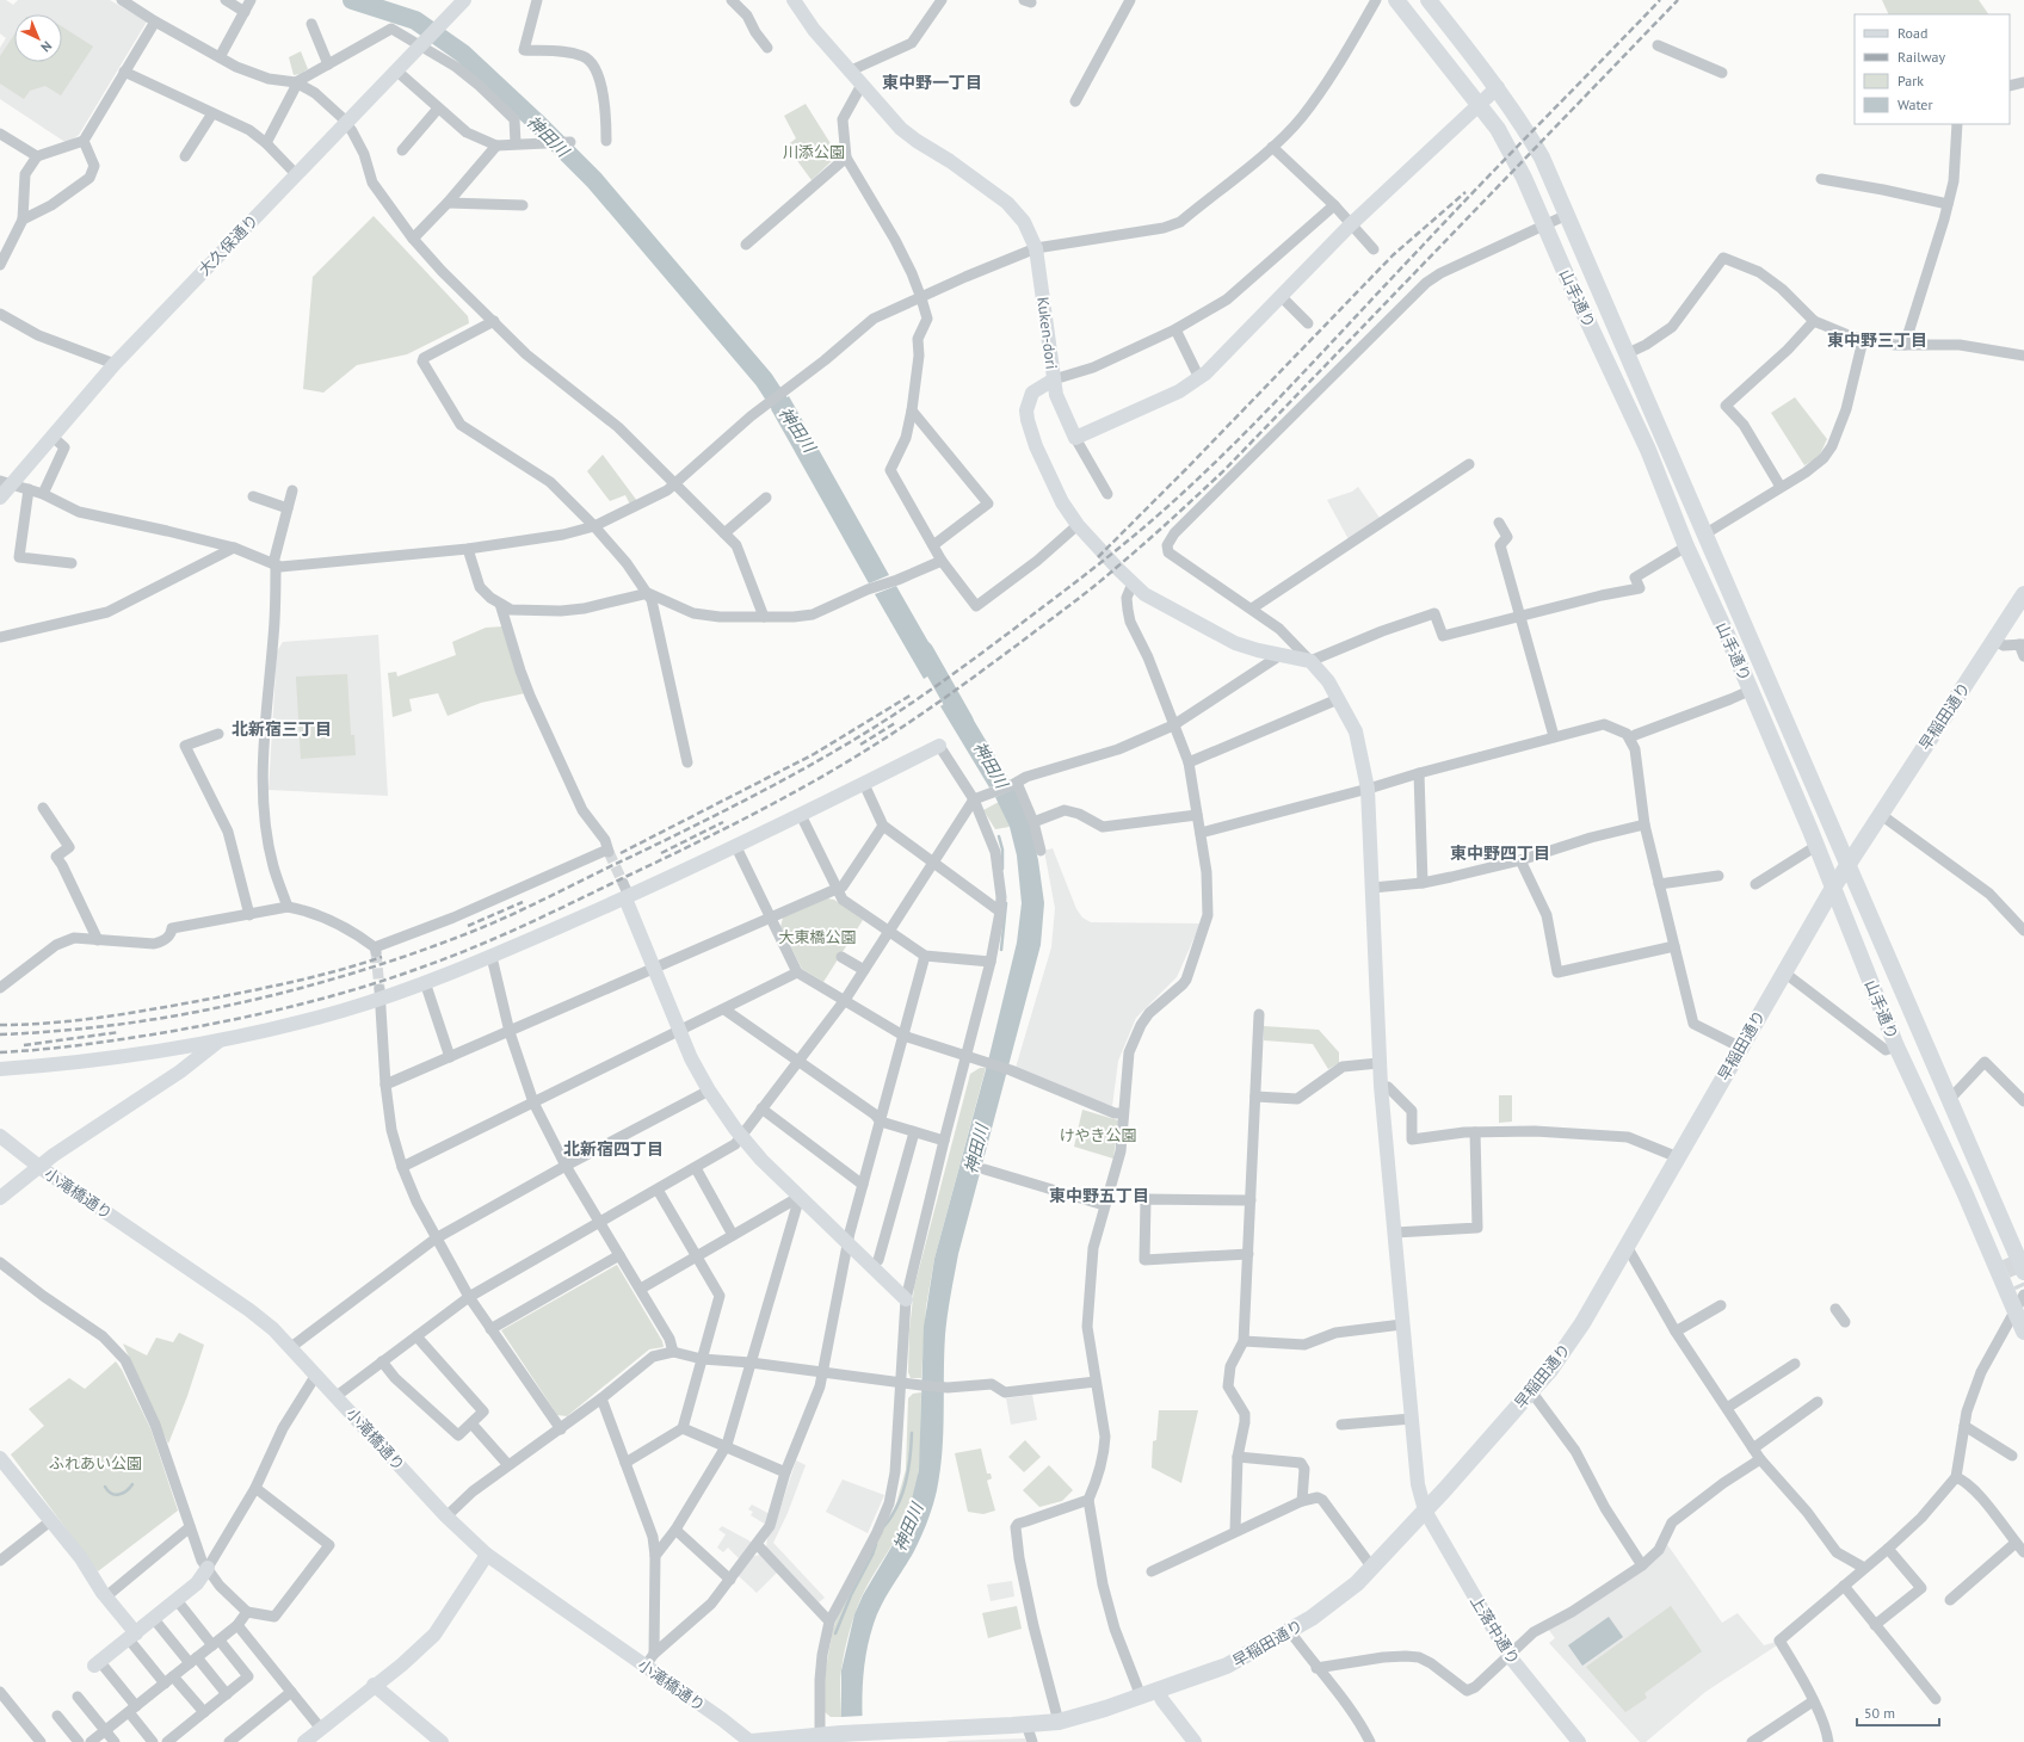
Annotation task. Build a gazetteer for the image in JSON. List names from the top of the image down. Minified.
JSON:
{"streets":{"main road":["山手通り","早稲田通り"],"street":["大久保通り","Kuken-dori","小滝橋通り","上落中通り"]},"crossings":[["山手通り","早稲田通り"],["Kuken-dori","上落中通り"],["早稲田通り","小滝橋通り"],["早稲田通り","上落中通り"]],"districts":["東中野一丁目","東中野三丁目","北新宿三丁目","東中野四丁目","北新宿四丁目","東中野五丁目"],"water":["神田川"],"parks":["川添公園","大東橋公園","けやき公園","ふれあい公園"],"legend":["Road","Railway","Park","Water"],"scale_bar":"50 m","north":"bottom right"}
